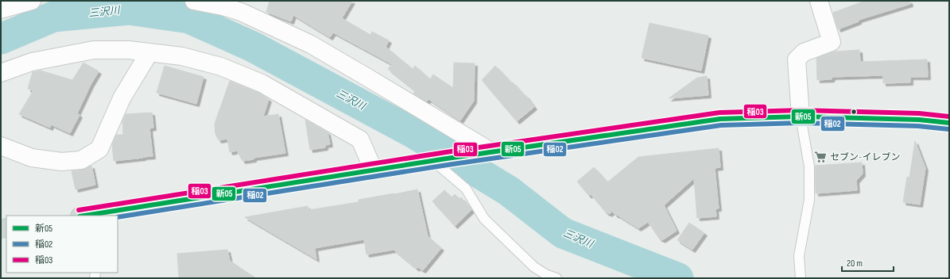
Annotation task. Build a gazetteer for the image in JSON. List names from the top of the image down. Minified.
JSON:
{"water":["三沢川"],"places":{"supermarket":["セブン-イレブン"]},"lines":["transit line 稲03","transit line 新05","transit line 稲02"],"legend":["新05","稲02","稲03"],"scale_bar":"20 m"}
